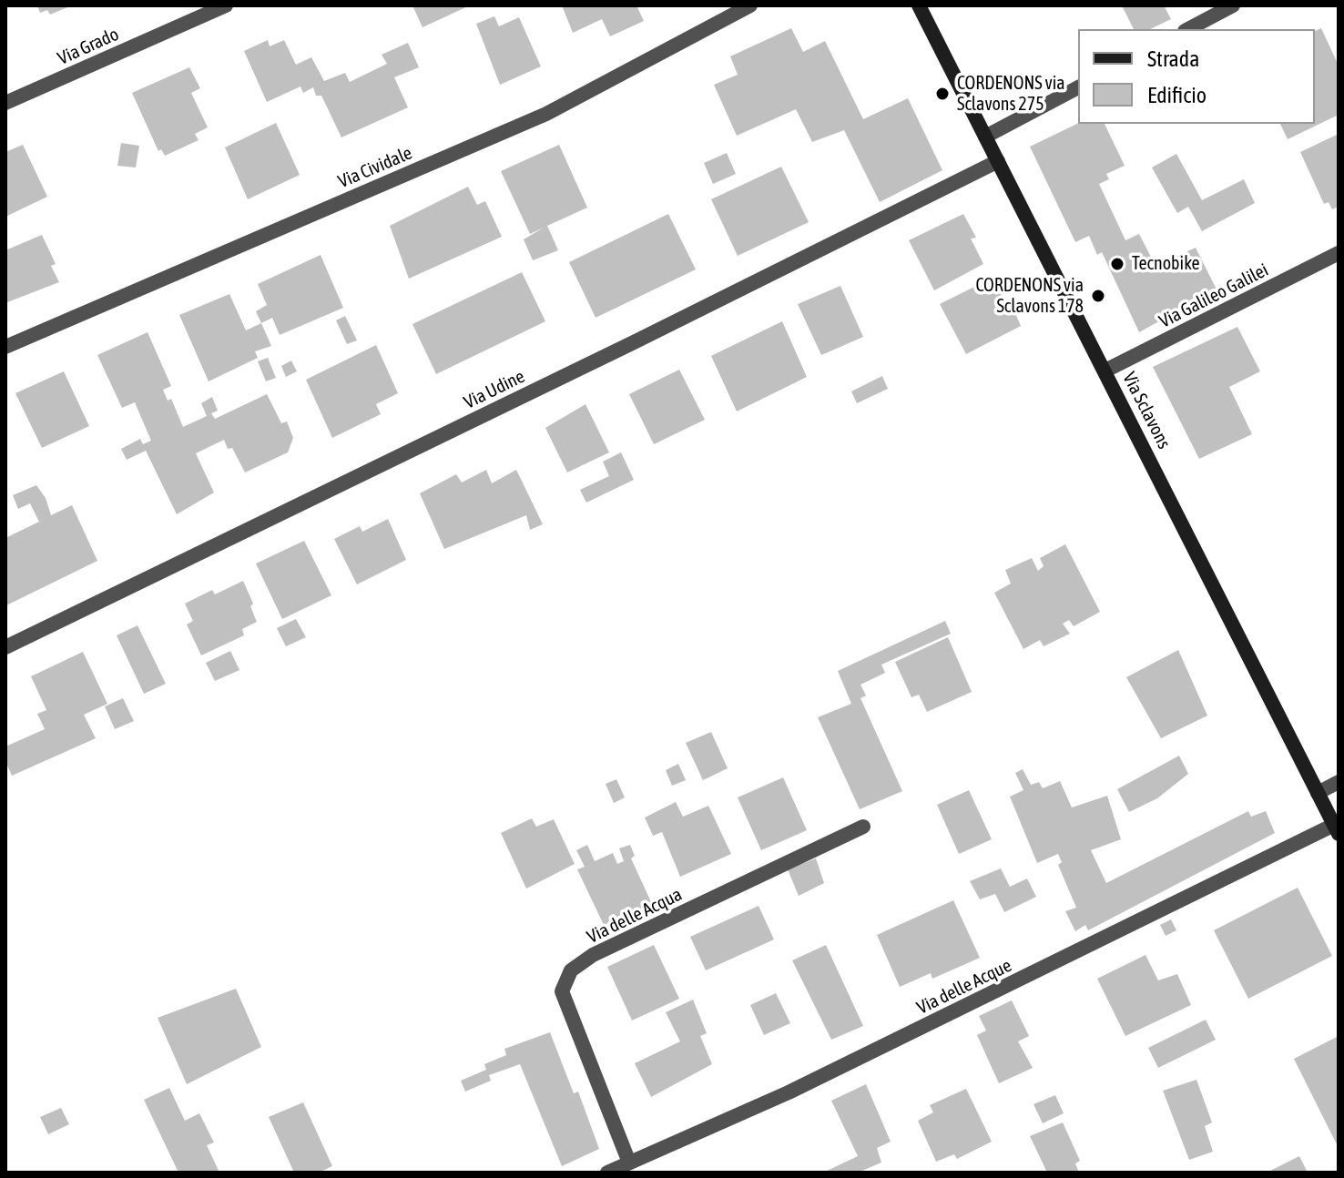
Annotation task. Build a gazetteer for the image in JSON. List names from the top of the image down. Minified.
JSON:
{"streets":{"street":["Via Grado","Via Cividale","Via Galileo Galilei","Via Udine","Via Sclavons","Via delle Acqua","Via delle Acque"]},"crossings":[["Via Galileo Galilei","Via Sclavons"],["Via Udine","Via Sclavons"],["Via Sclavons","Via delle Acque"],["Via delle Acqua","Via delle Acque"]],"places":["CORDENONS via Sclavons 275","Tecnobike","CORDENONS via Sclavons 178"],"legend":["Strada","Edificio"]}
